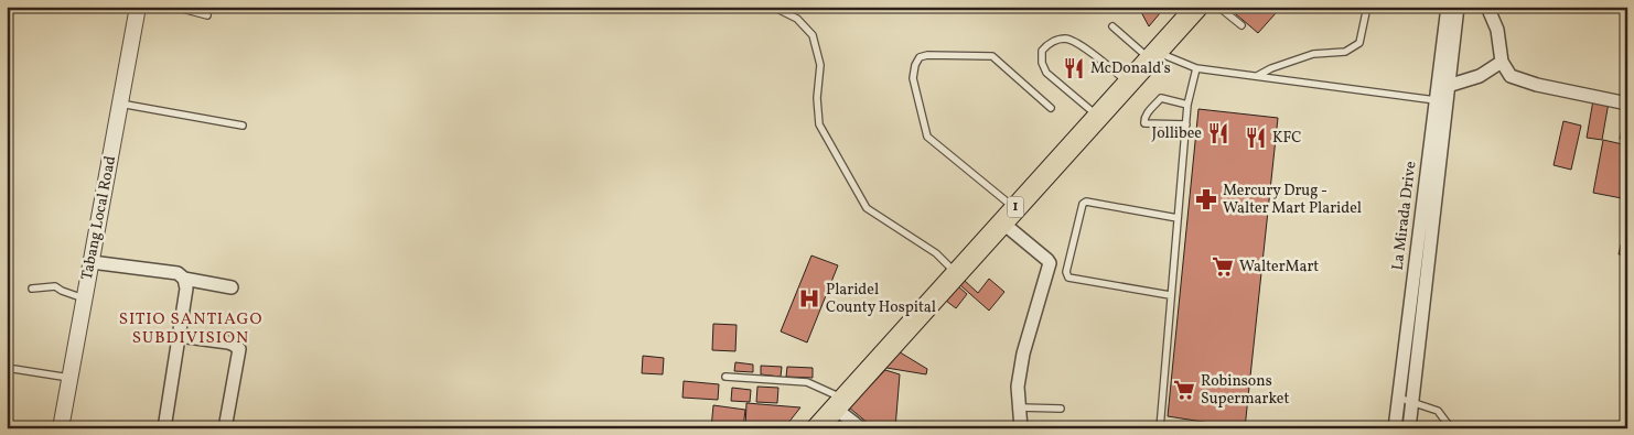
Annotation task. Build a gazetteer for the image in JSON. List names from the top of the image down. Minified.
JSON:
{"streets":{"highway":["1"],"street":["La Mirada Drive","Tabang Local Road"]},"districts":["SITIO SANTIAGO SUBDIVISION"],"places":{"restaurant":["McDonald's","Jollibee","KFC"],"pharmacy":["Mercury Drug - Walter Mart Plaridel"],"supermarket":["WalterMart","Robinsons Supermarket"],"hospital":["Plaridel County Hospital"]}}
